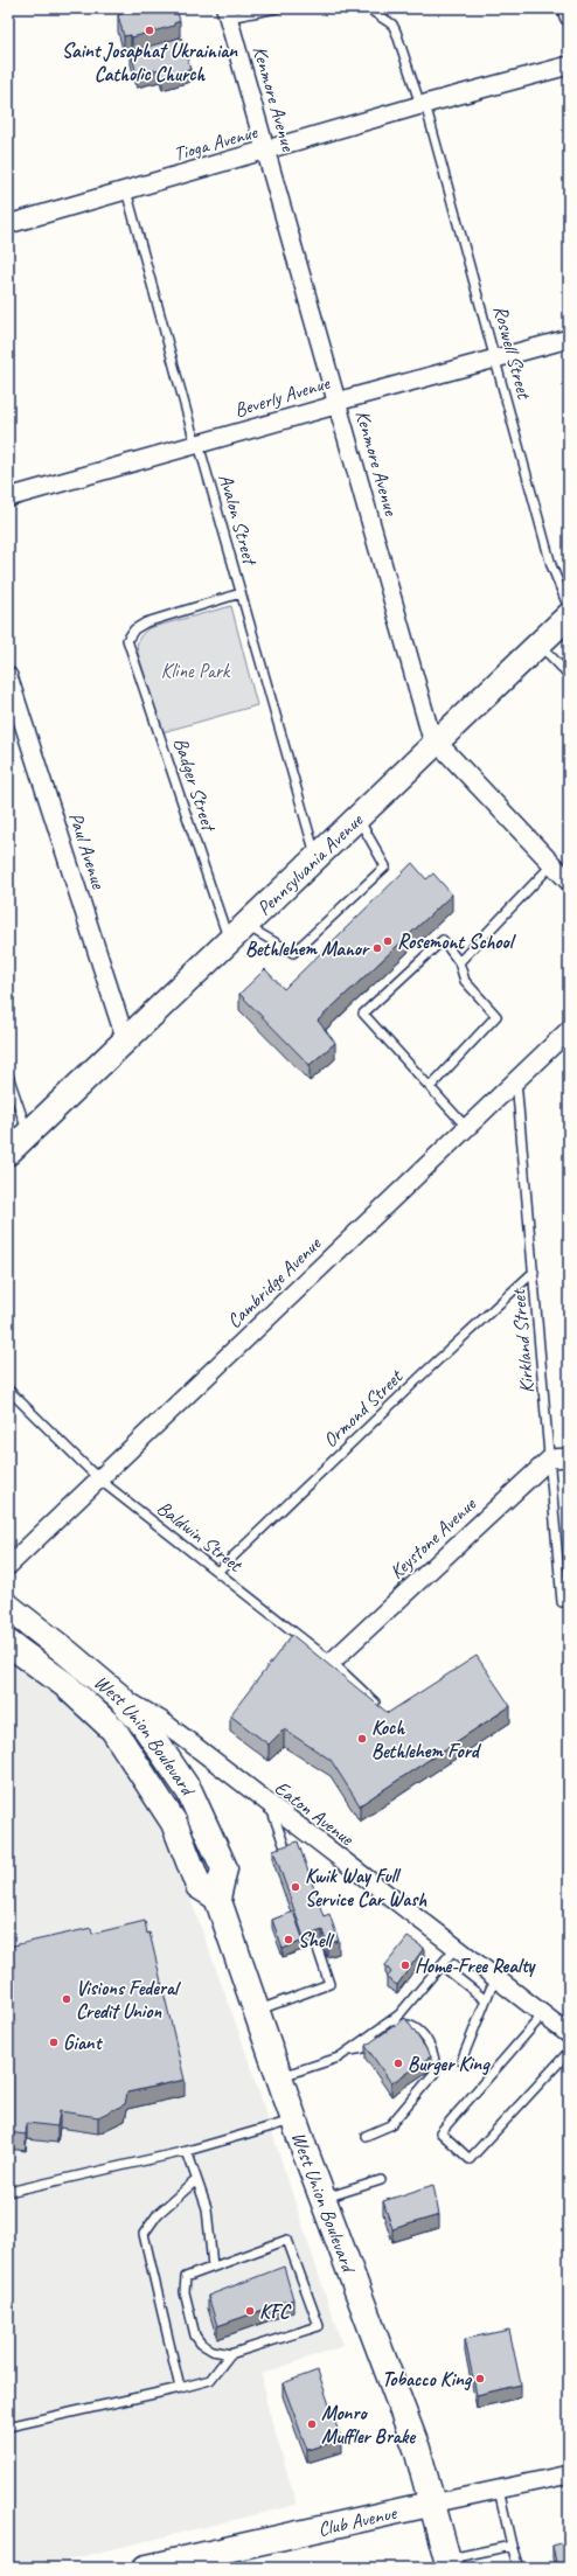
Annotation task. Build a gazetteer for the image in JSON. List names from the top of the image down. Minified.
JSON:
{"streets":{"main road":["West Union Boulevard"],"street":["Kenmore Avenue","Tioga Avenue","Beverly Avenue","Paul Avenue","Pennsylvania Avenue","Cambridge Avenue","Keystone Avenue","Eaton Avenue","Club Avenue"],"lane":["Roswell Street","Avalon Street","Badger Street","Kirkland Street","Ormond Street","Baldwin Street"]},"crossings":[["Kenmore Avenue","Tioga Avenue"],["Kenmore Avenue","Beverly Avenue"],["Kenmore Avenue","Pennsylvania Avenue"],["Tioga Avenue","Roswell Street"],["Tioga Avenue","Avalon Street"],["Roswell Street","Beverly Avenue"],["Beverly Avenue","Avalon Street"],["Avalon Street","Badger Street"],["Avalon Street","Pennsylvania Avenue"],["Badger Street","Pennsylvania Avenue"],["Paul Avenue","Pennsylvania Avenue"],["Cambridge Avenue","Kirkland Street"],["Cambridge Avenue","Baldwin Street"],["Kirkland Street","Ormond Street"],["Kirkland Street","Keystone Avenue"],["Ormond Street","Baldwin Street"],["Baldwin Street","Keystone Avenue"],["West Union Boulevard","Eaton Avenue"],["West Union Boulevard","Club Avenue"]],"parks":["Kline Park"],"places":["Saint Josaphat Ukrainian Catholic Church","Rosemont School","Bethlehem Manor","Koch Bethlehem Ford","Kwik Way Full Service Car Wash","Shell","Home-Free Realty","Visions Federal Credit Union","Giant","Burger King","KFC","Tobacco King","Monro Muffler Brake"]}
